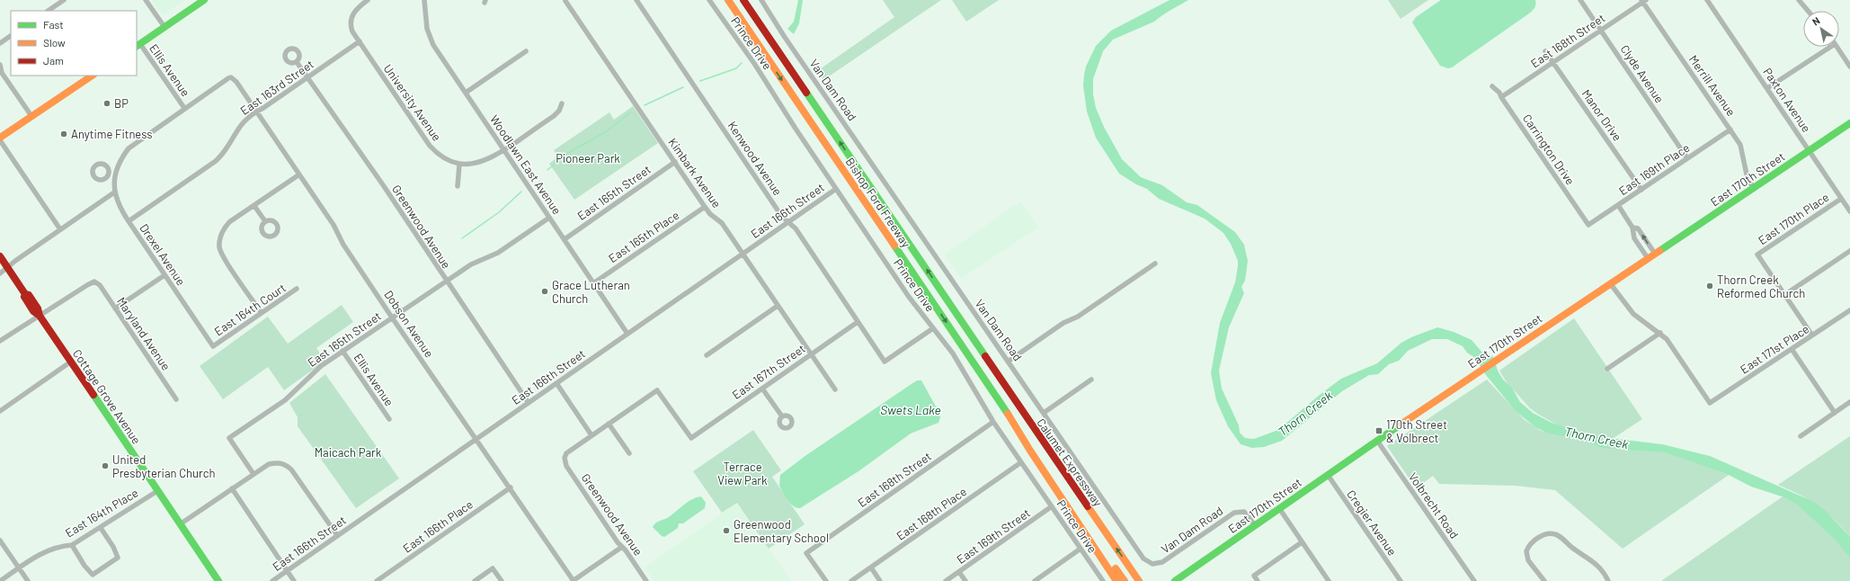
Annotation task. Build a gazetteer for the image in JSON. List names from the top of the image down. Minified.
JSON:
{"streets":{"main road":["East 170th Street","Bishop Ford Freeway","Cottage Grove Avenue","Calumet Expressway"],"street":["East 168th Street","Prince Drive","Ellis Avenue","Clyde Avenue","Merrill Avenue","East 163rd Street","Van Dam Road","Paxton Avenue","University Avenue","Manor Drive","Carrington Drive","Kenwood Avenue","Woodlawn East Avenue","East 169th Place","Kimbark Avenue","East 165th Street","East 166th Street","East 170th Place","Greenwood Avenue","East 165th Place","Drexel Avenue","East 164th Court","Dobson Avenue","Maryland Avenue","East 171st Place","East 167th Street","Volbrecht Road","East 164th Place","East 168th Place","Cregier Avenue","East 166th Place","East 169th Street"]},"crossings":[["East 168th Street","Prince Drive"],["East 168th Street","Clyde Avenue"],["East 168th Street","Merrill Avenue"],["East 168th Street","Manor Drive"],["East 168th Street","Carrington Drive"],["Prince Drive","Kenwood Avenue"],["Prince Drive","East 166th Street"],["Prince Drive","East 168th Place"],["Prince Drive","East 169th Street"],["Ellis Avenue","East 165th Street"],["Ellis Avenue","Drexel Avenue"],["Clyde Avenue","East 169th Place"],["Merrill Avenue","East 169th Place"],["Merrill Avenue","East 170th Street"],["East 163rd Street","University Avenue"],["East 163rd Street","Greenwood Avenue"],["East 163rd Street","Drexel Avenue"],["East 163rd Street","Dobson Avenue"],["Van Dam Road","East 170th Street"],["Paxton Avenue","East 170th Street"],["Paxton Avenue","East 170th Place"],["Manor Drive","East 169th Place"],["Carrington Drive","East 169th Place"],["Kenwood Avenue","East 166th Street"],["Kenwood Avenue","East 167th Street"],["Woodlawn East Avenue","East 165th Street"],["Woodlawn East Avenue","East 166th Street"],["Woodlawn East Avenue","East 165th Place"],["Kimbark Avenue","East 165th Street"],["Kimbark Avenue","East 166th Street"],["Kimbark Avenue","East 165th Place"],["Kimbark Avenue","East 167th Street"],["East 170th Street","Volbrecht Road"],["East 170th Street","Cregier Avenue"],["East 165th Street","Greenwood Avenue"],["East 165th Street","Dobson Avenue"],["Bishop Ford Freeway","Calumet Expressway"],["East 166th Street","Greenwood Avenue"],["East 166th Street","Dobson Avenue"],["Drexel Avenue","East 164th Court"],["Drexel Avenue","Dobson Avenue"],["Dobson Avenue","East 166th Place"],["Maryland Avenue","Cottage Grove Avenue"],["Cottage Grove Avenue","East 164th Place"]],"water":["Swets Lake","Thorn Creek"],"parks":["Pioneer Park","Maicach Park","Terrace View Park"],"places":{"other":["BP","Anytime Fitness","Thorn Creek Reformed Church","Grace Lutheran Church","United Presbyterian Church","Greenwood Elementary School"],"transit":["170th Street & Volbrect"]},"legend":["Fast","Slow","Jam"],"north":"top left"}
